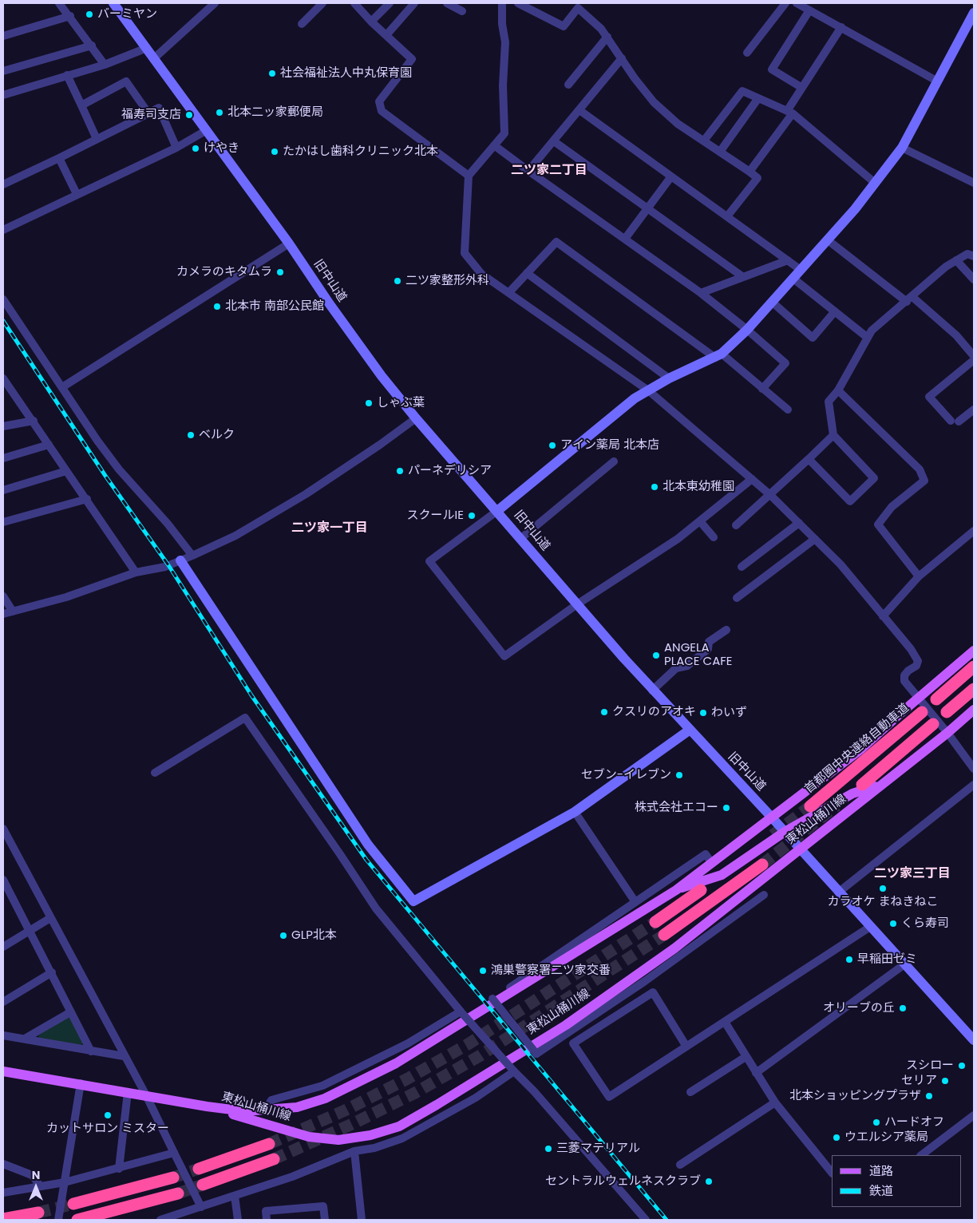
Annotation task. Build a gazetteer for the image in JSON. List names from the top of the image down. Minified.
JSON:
{"streets":{"highway":["首都圏中央連絡自動車道"],"main road":["東松山桶川線"],"street":["旧中山道"]},"crossings":[["旧中山道","東松山桶川線"]],"districts":["二ツ家二丁目","二ツ家一丁目","二ツ家三丁目"],"places":["バーミヤン","社会福祉法人中丸保育園","北本二ッ家郵便局","福寿司支店","けやき","たかはし歯科クリニック北本","カメラのキタムラ","二ツ家整形外科","北本市 南部公民館","しゃぶ葉","ベルク","アイン薬局 北本店","パーネデリシア","北本東幼稚園","スクールIE","ANGELA PLACE CAFE","クスリのアオキ","わいず","セブン-イレブン","株式会社エコー","カラオケ まねきねこ","くら寿司","GLP北本","早稲田ゼミ","鴻巣警察署二ツ家交番","オリーブの丘","スシロー","セリア","北本ショッピングプラザ","カットサロン ミスター","ハードオフ","ウエルシア薬局","三菱マテリアル","セントラルウェルネスクラブ"],"legend":["道路","鉄道"],"north":"top"}
